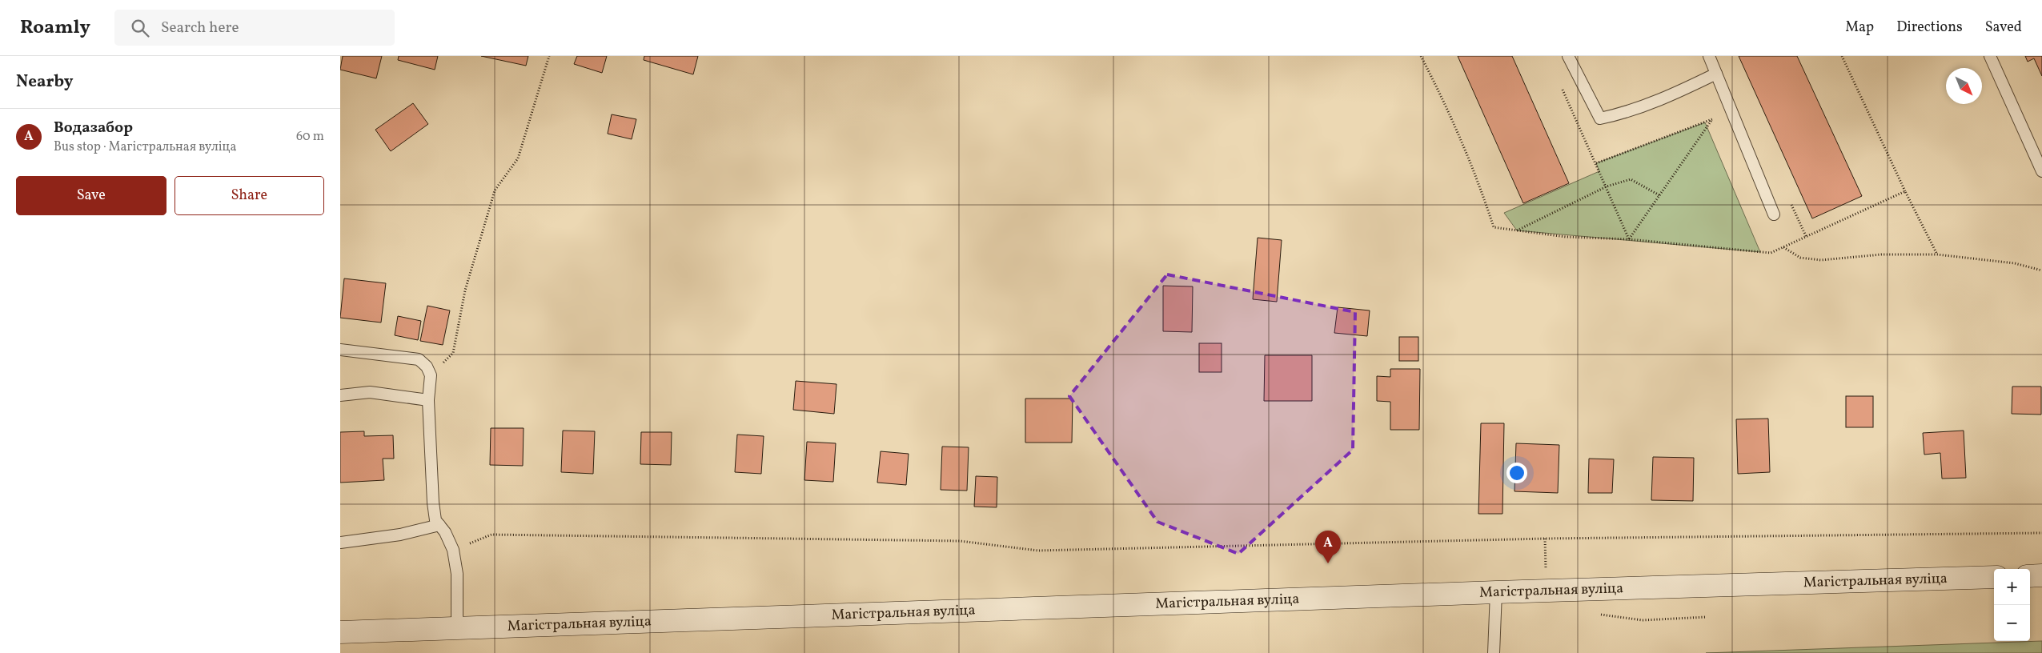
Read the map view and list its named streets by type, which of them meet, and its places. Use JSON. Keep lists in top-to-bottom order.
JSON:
{
  "streets": {
    "main road": ["Магістральная вуліца"]
  },
  "north": "bottom right",
  "page": {
    "header": "Roamly",
    "search": "Search here",
    "nav": ["Map", "Directions", "Saved"],
    "heading": "Nearby",
    "list": [
      {
        "mark": "A",
        "name": "Водазабор",
        "note": "Bus stop · Магістральная вуліца",
        "value": "60 m"
      }
    ],
    "buttons": ["Save", "Share"],
    "pins": "A",
    "map_buttons": ["+", "−"]
  }
}
